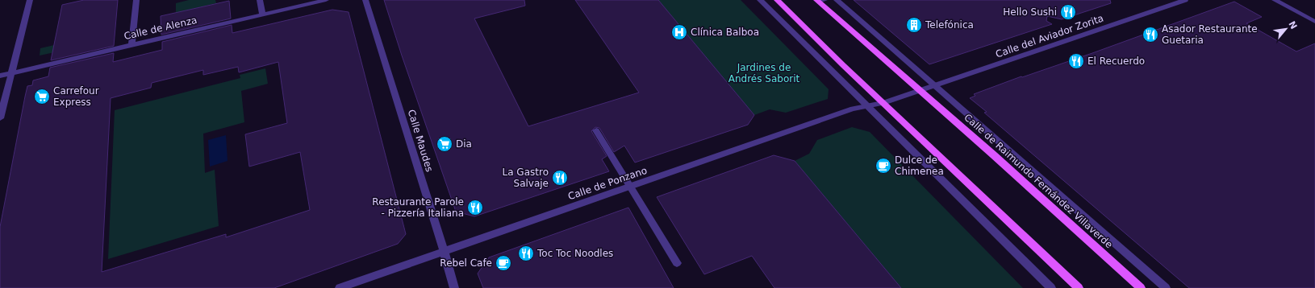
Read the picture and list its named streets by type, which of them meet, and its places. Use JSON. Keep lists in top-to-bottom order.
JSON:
{
  "streets": {
    "main road": ["Calle de Raimundo Fernández Villaverde"],
    "street": [
      "Calle de Alenza",
      "Calle del Aviador Zorita",
      "Calle Maudes",
      "Calle de Ponzano"
    ]
  },
  "crossings": [
    ["Calle del Aviador Zorita", "Calle de Raimundo Fernández Villaverde"],
    ["Calle Maudes", "Calle de Ponzano"]
  ],
  "parks": ["Jardines de Andrés Saborit"],
  "places": {
    "restaurant": [
      "Hello Sushi",
      "Asador Restaurante Guetaria",
      "El Recuerdo",
      "La Gastro Salvaje",
      "Restaurante Parole - Pizzería Italiana",
      "Toc Toc Noodles"
    ],
    "building": ["Telefónica"],
    "hospital": ["Clínica Balboa"],
    "supermarket": ["Carrefour Express", "Dia"],
    "cafe": ["Dulce de Chimenea", "Rebel Cafe"]
  },
  "north": "top right"
}
